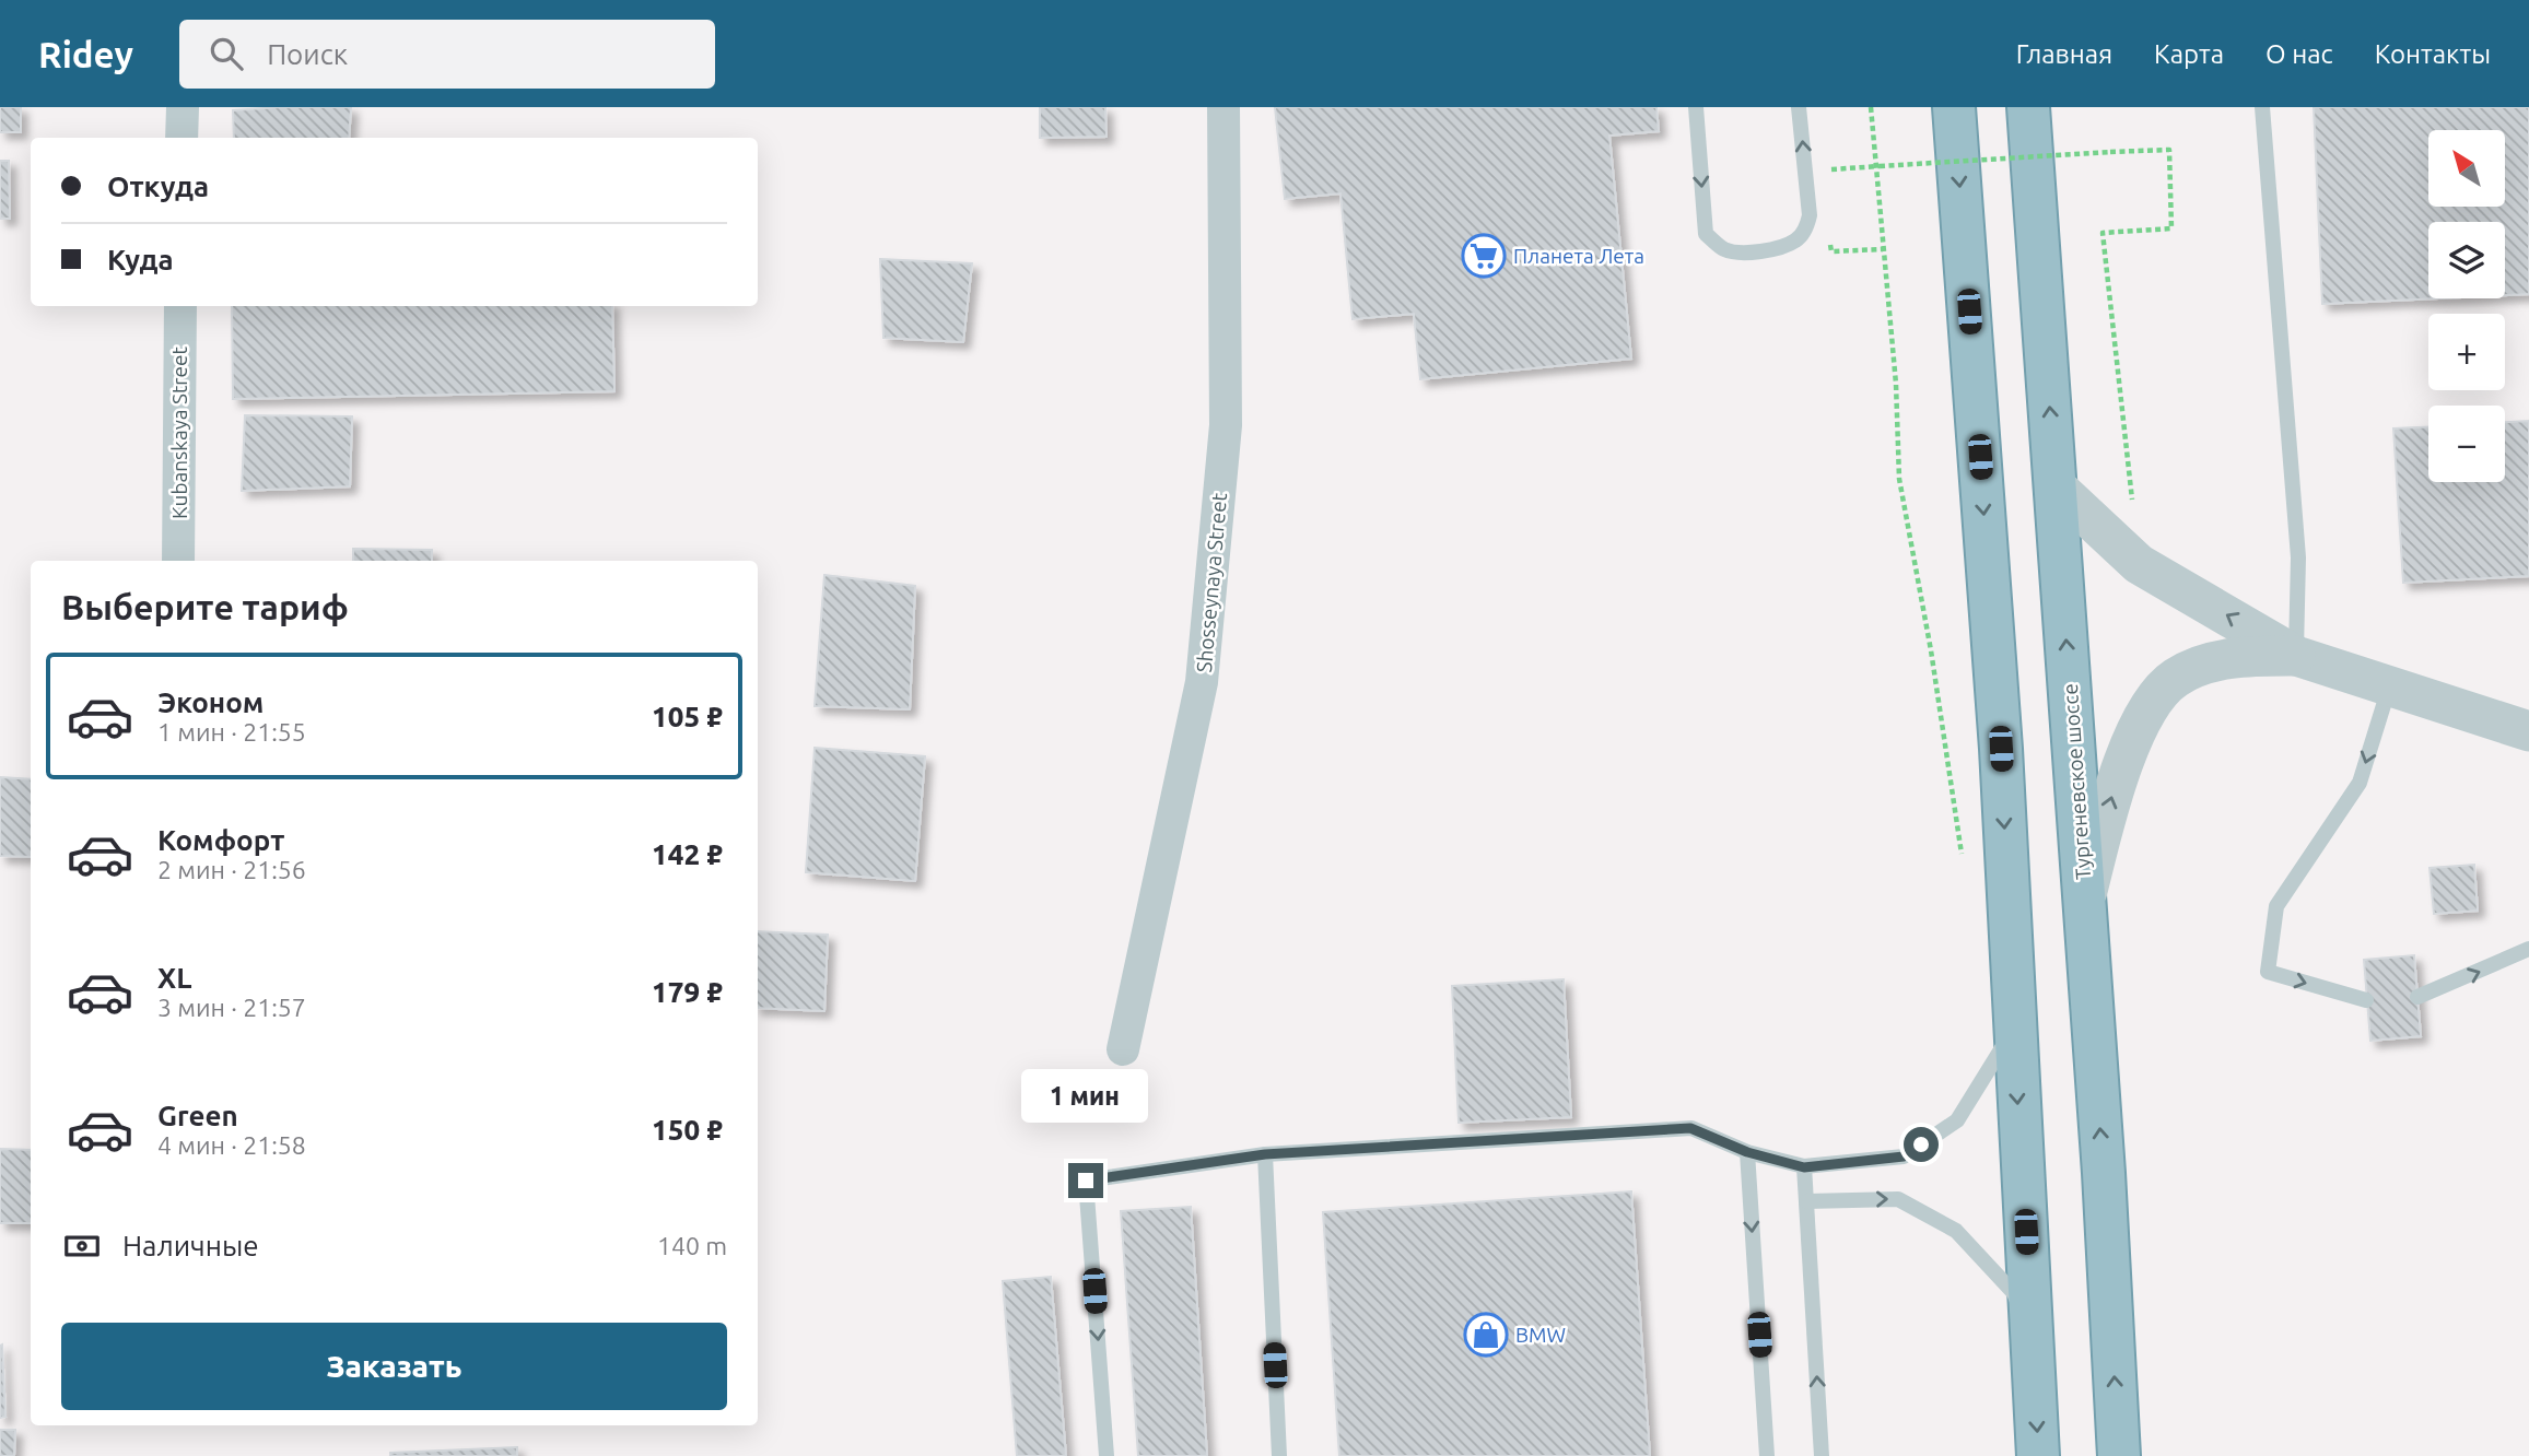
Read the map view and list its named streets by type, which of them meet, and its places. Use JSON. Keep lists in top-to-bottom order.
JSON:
{
  "streets": {
    "highway": ["Тургеневское шоссе"],
    "street": ["Kubanskaya Street", "Shosseynaya Street"]
  },
  "places": {
    "supermarket": ["Планета Лета"],
    "shop": ["BMW"]
  },
  "north": "top left",
  "page": {
    "header": "Ridey",
    "search": "Поиск",
    "nav": [
      "Главная",
      "Карта",
      "О нас",
      "Контакты"
    ],
    "map_buttons": ["+", "−"],
    "banner": ["Откуда", "Куда"],
    "heading": "Выберите тариф",
    "list": [
      {
        "name": "Эконом",
        "note": "1 мин · 21:55",
        "value": "105 ₽"
      },
      {
        "name": "Комфорт",
        "note": "2 мин · 21:56",
        "value": "142 ₽"
      },
      {
        "name": "XL",
        "note": "3 мин · 21:57",
        "value": "179 ₽"
      },
      {
        "name": "Green",
        "note": "4 мин · 21:58",
        "value": "150 ₽"
      }
    ],
    "bubble": "1 мин",
    "pay": ["Наличные", "140 m"],
    "buttons": "Заказать"
  }
}
